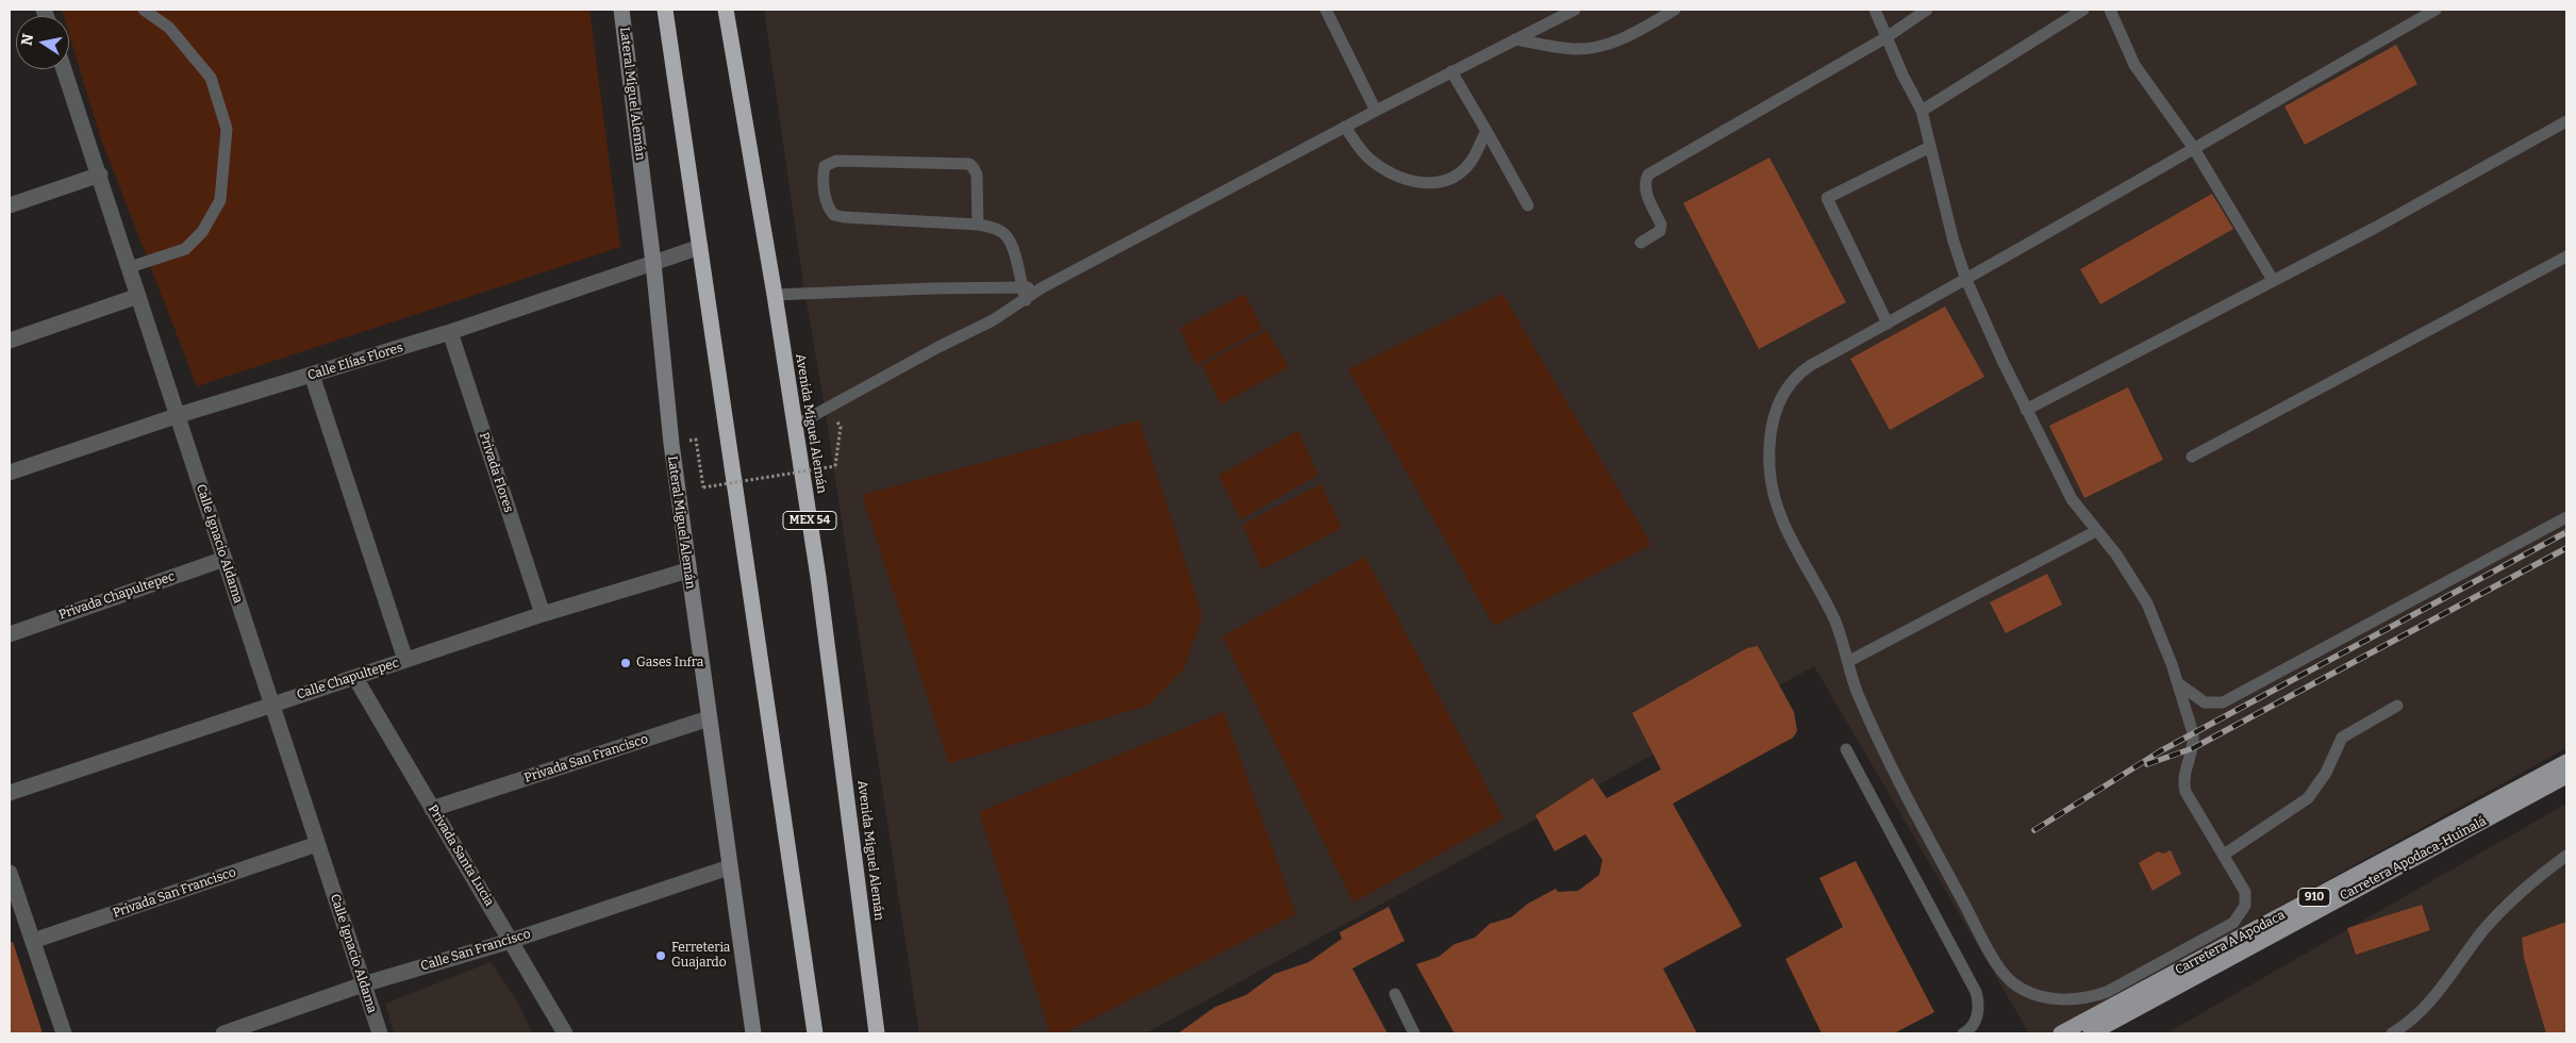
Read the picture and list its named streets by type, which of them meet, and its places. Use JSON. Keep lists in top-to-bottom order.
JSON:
{
  "streets": {
    "highway": ["Avenida Miguel Alemán", "MEX 54"],
    "main road": ["Carretera Apodaca-Huinalá", "910", "Carretera A Apodaca"],
    "street": [
      "Lateral Miguel Alemán",
      "Calle Elías Flores",
      "Privada Flores",
      "Calle Ignacio Aldama",
      "Privada Chapultepec",
      "Calle Chapultepec",
      "Privada San Francisco",
      "Privada Santa Lucia",
      "Calle San Francisco"
    ]
  },
  "crossings": [
    ["Lateral Miguel Alemán", "Calle Elías Flores"],
    ["Lateral Miguel Alemán", "Calle Chapultepec"],
    ["Lateral Miguel Alemán", "Privada San Francisco"],
    ["Lateral Miguel Alemán", "Calle San Francisco"],
    ["Calle Elías Flores", "Privada Flores"],
    ["Calle Elías Flores", "Calle Ignacio Aldama"],
    ["Privada Flores", "Calle Chapultepec"],
    ["Calle Ignacio Aldama", "Privada Chapultepec"],
    ["Calle Ignacio Aldama", "Calle Chapultepec"],
    ["Calle Ignacio Aldama", "Privada San Francisco"],
    ["Calle Ignacio Aldama", "Calle San Francisco"],
    ["Calle Chapultepec", "Privada Santa Lucia"],
    ["Privada San Francisco", "Privada Santa Lucia"],
    ["Privada Santa Lucia", "Calle San Francisco"]
  ],
  "places": ["Gases Infra", "Ferreteria Guajardo"],
  "north": "left"
}
